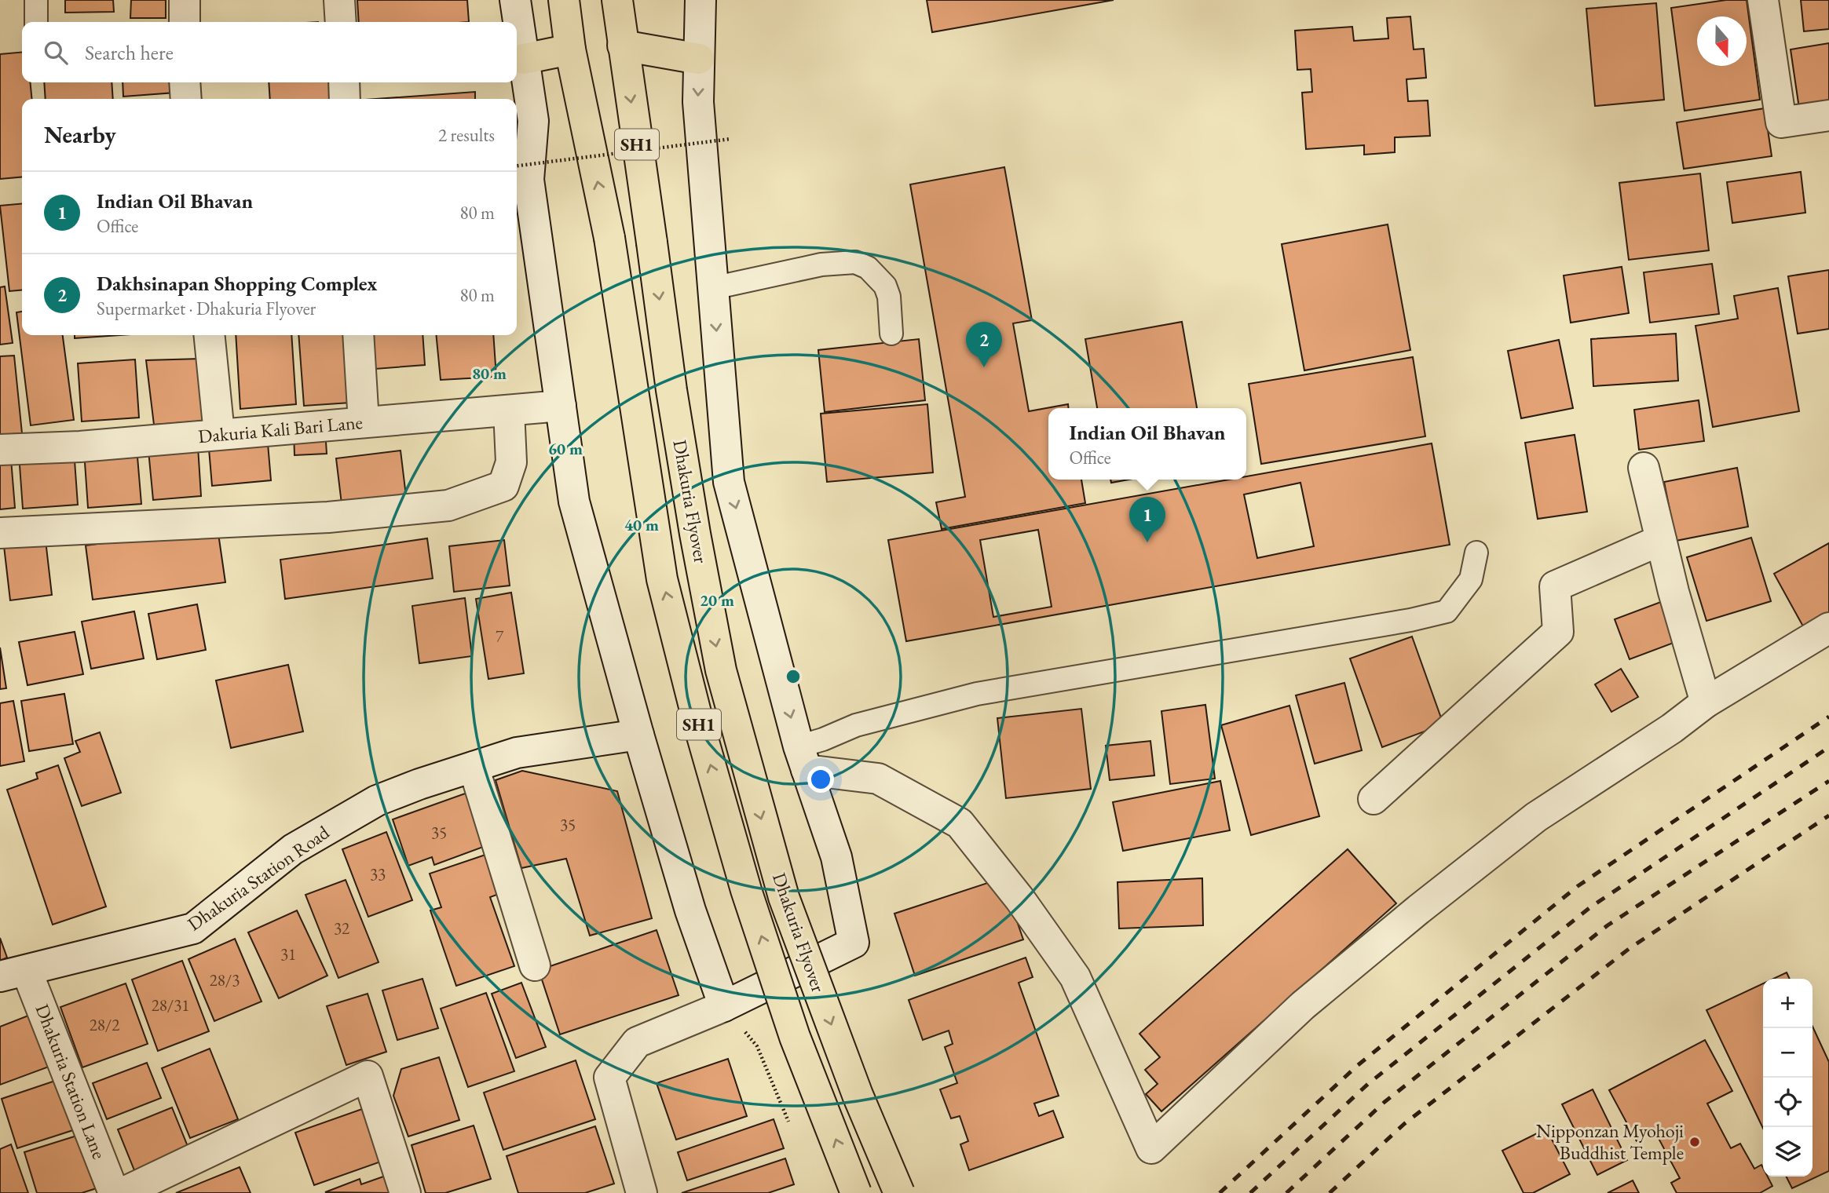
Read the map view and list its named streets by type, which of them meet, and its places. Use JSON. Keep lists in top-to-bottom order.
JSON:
{
  "streets": {
    "main road": ["SH1", "Dhakuria Flyover"],
    "street": ["Dakuria Kali Bari Lane", "Dhakuria Station Road", "Dhakuria Station Lane"]
  },
  "crossings": [
    ["SH1", "Dhakuria Flyover"],
    ["Dhakuria Station Road", "Dhakuria Station Lane"]
  ],
  "places": ["Nipponzan Myohoji Buddhist Temple"],
  "house_numbers": [
    "7",
    "35",
    "35",
    "33",
    "32",
    "31",
    "28/3",
    "28/31",
    "28/2"
  ],
  "north": "bottom",
  "page": {
    "search": "Search here",
    "heading": ["Nearby", "2 results"],
    "list": [
      {
        "mark": "1",
        "name": "Indian Oil Bhavan",
        "note": "Office",
        "value": "80 m"
      },
      {
        "mark": "2",
        "name": "Dakhsinapan Shopping Complex",
        "note": "Supermarket · Dhakuria Flyover",
        "value": "80 m"
      }
    ],
    "pins": ["2", "1"],
    "popup": ["Indian Oil Bhavan", "Office"],
    "map_buttons": ["+", "−"]
  },
  "rings": [
    "80 m",
    "60 m",
    "40 m",
    "20 m"
  ]
}
